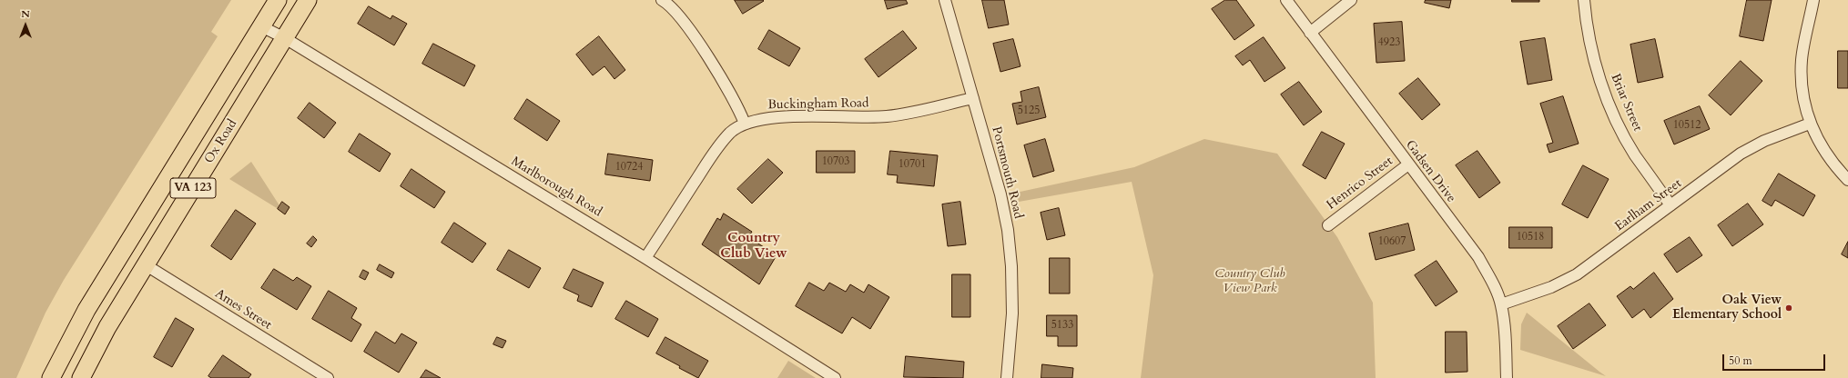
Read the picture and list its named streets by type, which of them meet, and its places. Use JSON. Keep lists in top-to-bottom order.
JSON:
{
  "streets": {
    "main road": ["Ox Road", "VA 123"],
    "street": [
      "Briar Street",
      "Buckingham Road",
      "Gadsen Drive",
      "Portsmouth Road",
      "Henrico Street",
      "Marlborough Road",
      "Earlham Street",
      "Ames Street"
    ]
  },
  "crossings": [
    ["Briar Street", "Earlham Street"],
    ["Buckingham Road", "Portsmouth Road"],
    ["Buckingham Road", "Marlborough Road"],
    ["Ox Road", "Marlborough Road"],
    ["Ox Road", "Ames Street"],
    ["Gadsen Drive", "Henrico Street"],
    ["Gadsen Drive", "Earlham Street"],
    ["Marlborough Road", "VA 123"]
  ],
  "districts": ["Country Club View"],
  "parks": ["Country Club View Park"],
  "places": ["Oak View Elementary School"],
  "house_numbers": [
    "4923",
    "5125",
    "10512",
    "10703",
    "10701",
    "10724",
    "10518",
    "10607",
    "5133"
  ],
  "scale_bar": "50 m",
  "north": "top"
}
